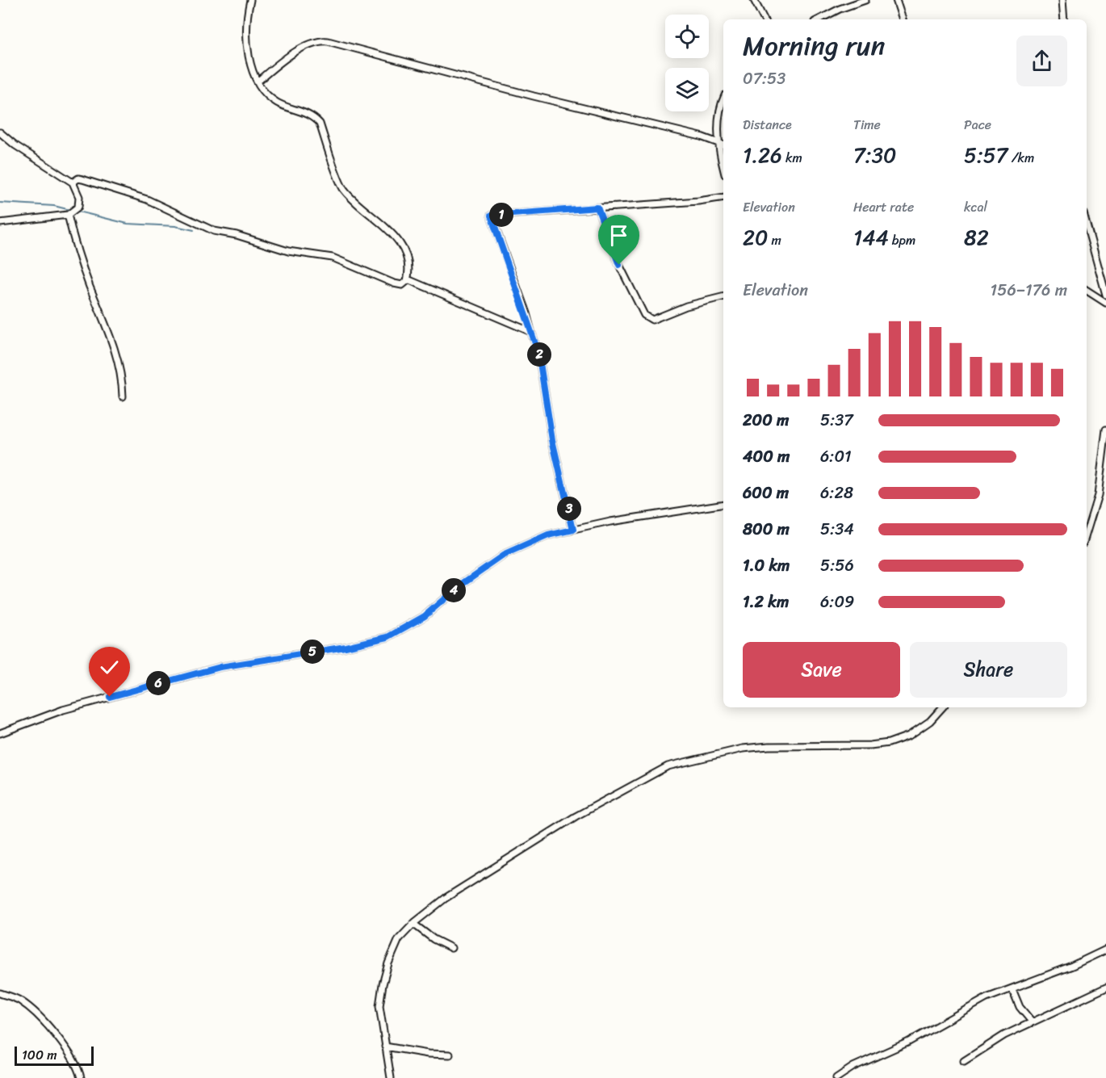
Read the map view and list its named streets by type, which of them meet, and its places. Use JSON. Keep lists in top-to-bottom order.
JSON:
{
  "scale_bar": "100 m",
  "page": {
    "heading": ["Morning run", "07:53"],
    "stats": [
      ["Distance", "1.26 km"],
      ["Time", "7:30"],
      ["Pace", "5:57 /km"],
      ["Elevation", "20 m"],
      ["Heart rate", "144 bpm"],
      ["kcal", "82"]
    ],
    "pins": [
      "1",
      "2",
      "3",
      "4",
      "5",
      "6"
    ],
    "chart": ["Elevation", "156–176 m"],
    "list": [
      {
        "name": "200 m",
        "note": "5:37"
      },
      {
        "name": "400 m",
        "note": "6:01"
      },
      {
        "name": "600 m",
        "note": "6:28"
      },
      {
        "name": "800 m",
        "note": "5:34"
      },
      {
        "name": "1.0 km",
        "note": "5:56"
      },
      {
        "name": "1.2 km",
        "note": "6:09"
      }
    ],
    "buttons": ["Save", "Share"],
    "scale": "100 m"
  }
}
